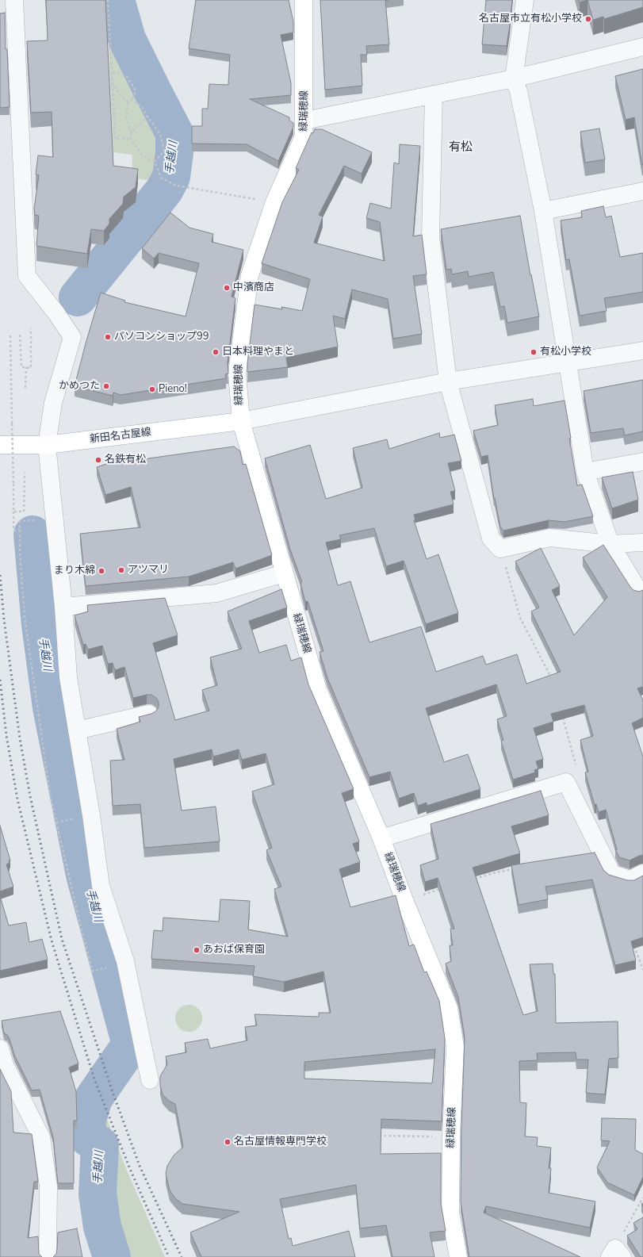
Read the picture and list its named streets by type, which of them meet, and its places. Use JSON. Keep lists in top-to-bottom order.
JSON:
{
  "streets": {
    "main road": ["緑瑞穂線", "新田名古屋線"]
  },
  "crossings": [
    ["緑瑞穂線", "新田名古屋線"]
  ],
  "districts": ["有松"],
  "water": ["手越川"],
  "places": [
    "名古屋市立有松小学校",
    "中濱商店",
    "パソコンショップ99",
    "日本料理やまと",
    "有松小学校",
    "かめつた",
    "Pieno!",
    "名鉄有松",
    "アツマリ",
    "まり木綿",
    "あおば保育園",
    "名古屋情報専門学校"
  ]
}
